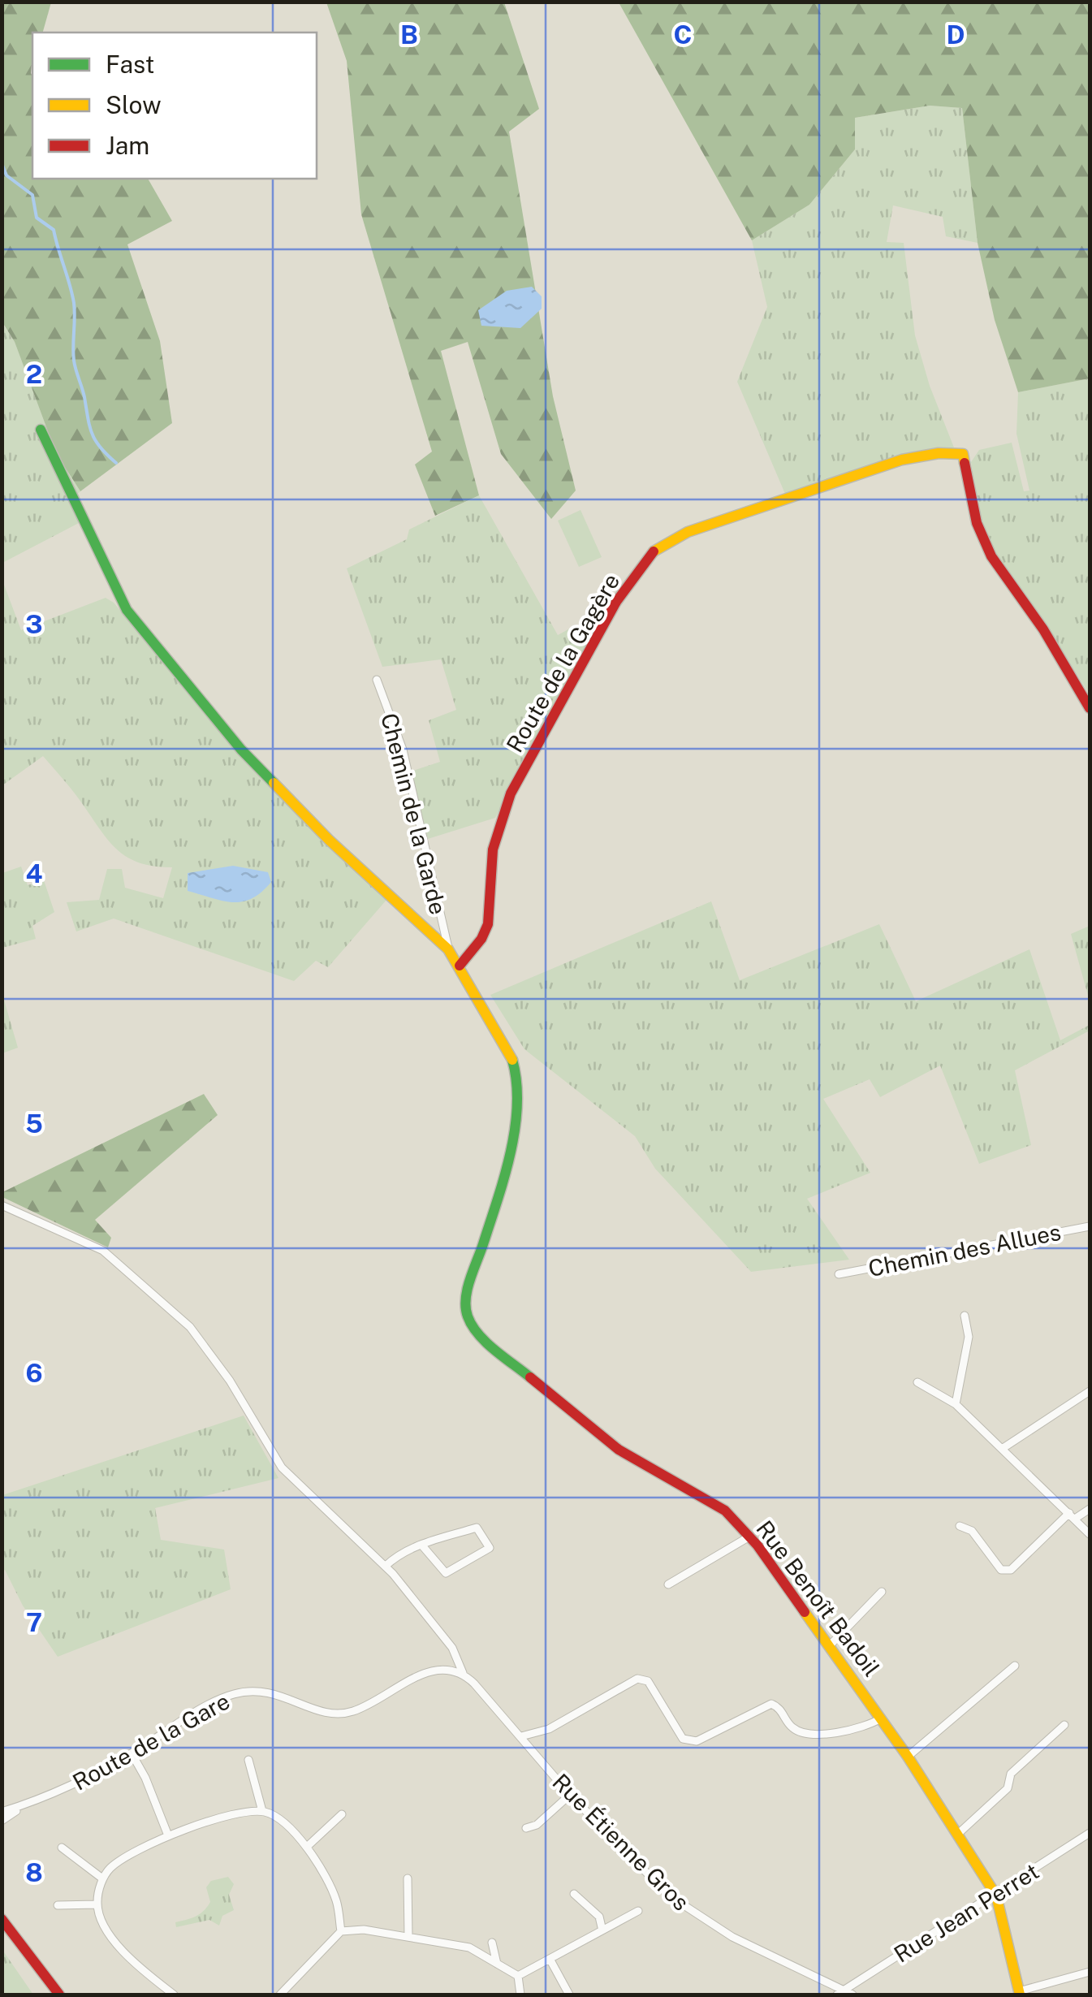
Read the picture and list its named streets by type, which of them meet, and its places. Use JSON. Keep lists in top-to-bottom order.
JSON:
{
  "streets": {
    "street": [
      "Route de la Gagère",
      "Chemin de la Garde",
      "Chemin des Allues",
      "Rue Benoît Badoil",
      "Route de la Gare",
      "Rue Étienne Gros",
      "Rue Jean Perret"
    ]
  },
  "crossings": [
    ["Route de la Gagère", "Rue Benoît Badoil"],
    ["Rue Benoît Badoil", "Rue Jean Perret"],
    ["Route de la Gare", "Rue Étienne Gros"],
    ["Rue Étienne Gros", "Rue Jean Perret"]
  ],
  "legend": ["Fast", "Slow", "Jam"],
  "grid": {
    "columns": ["B", "C", "D"],
    "rows": [
      "2",
      "3",
      "4",
      "5",
      "6",
      "7",
      "8"
    ]
  }
}
